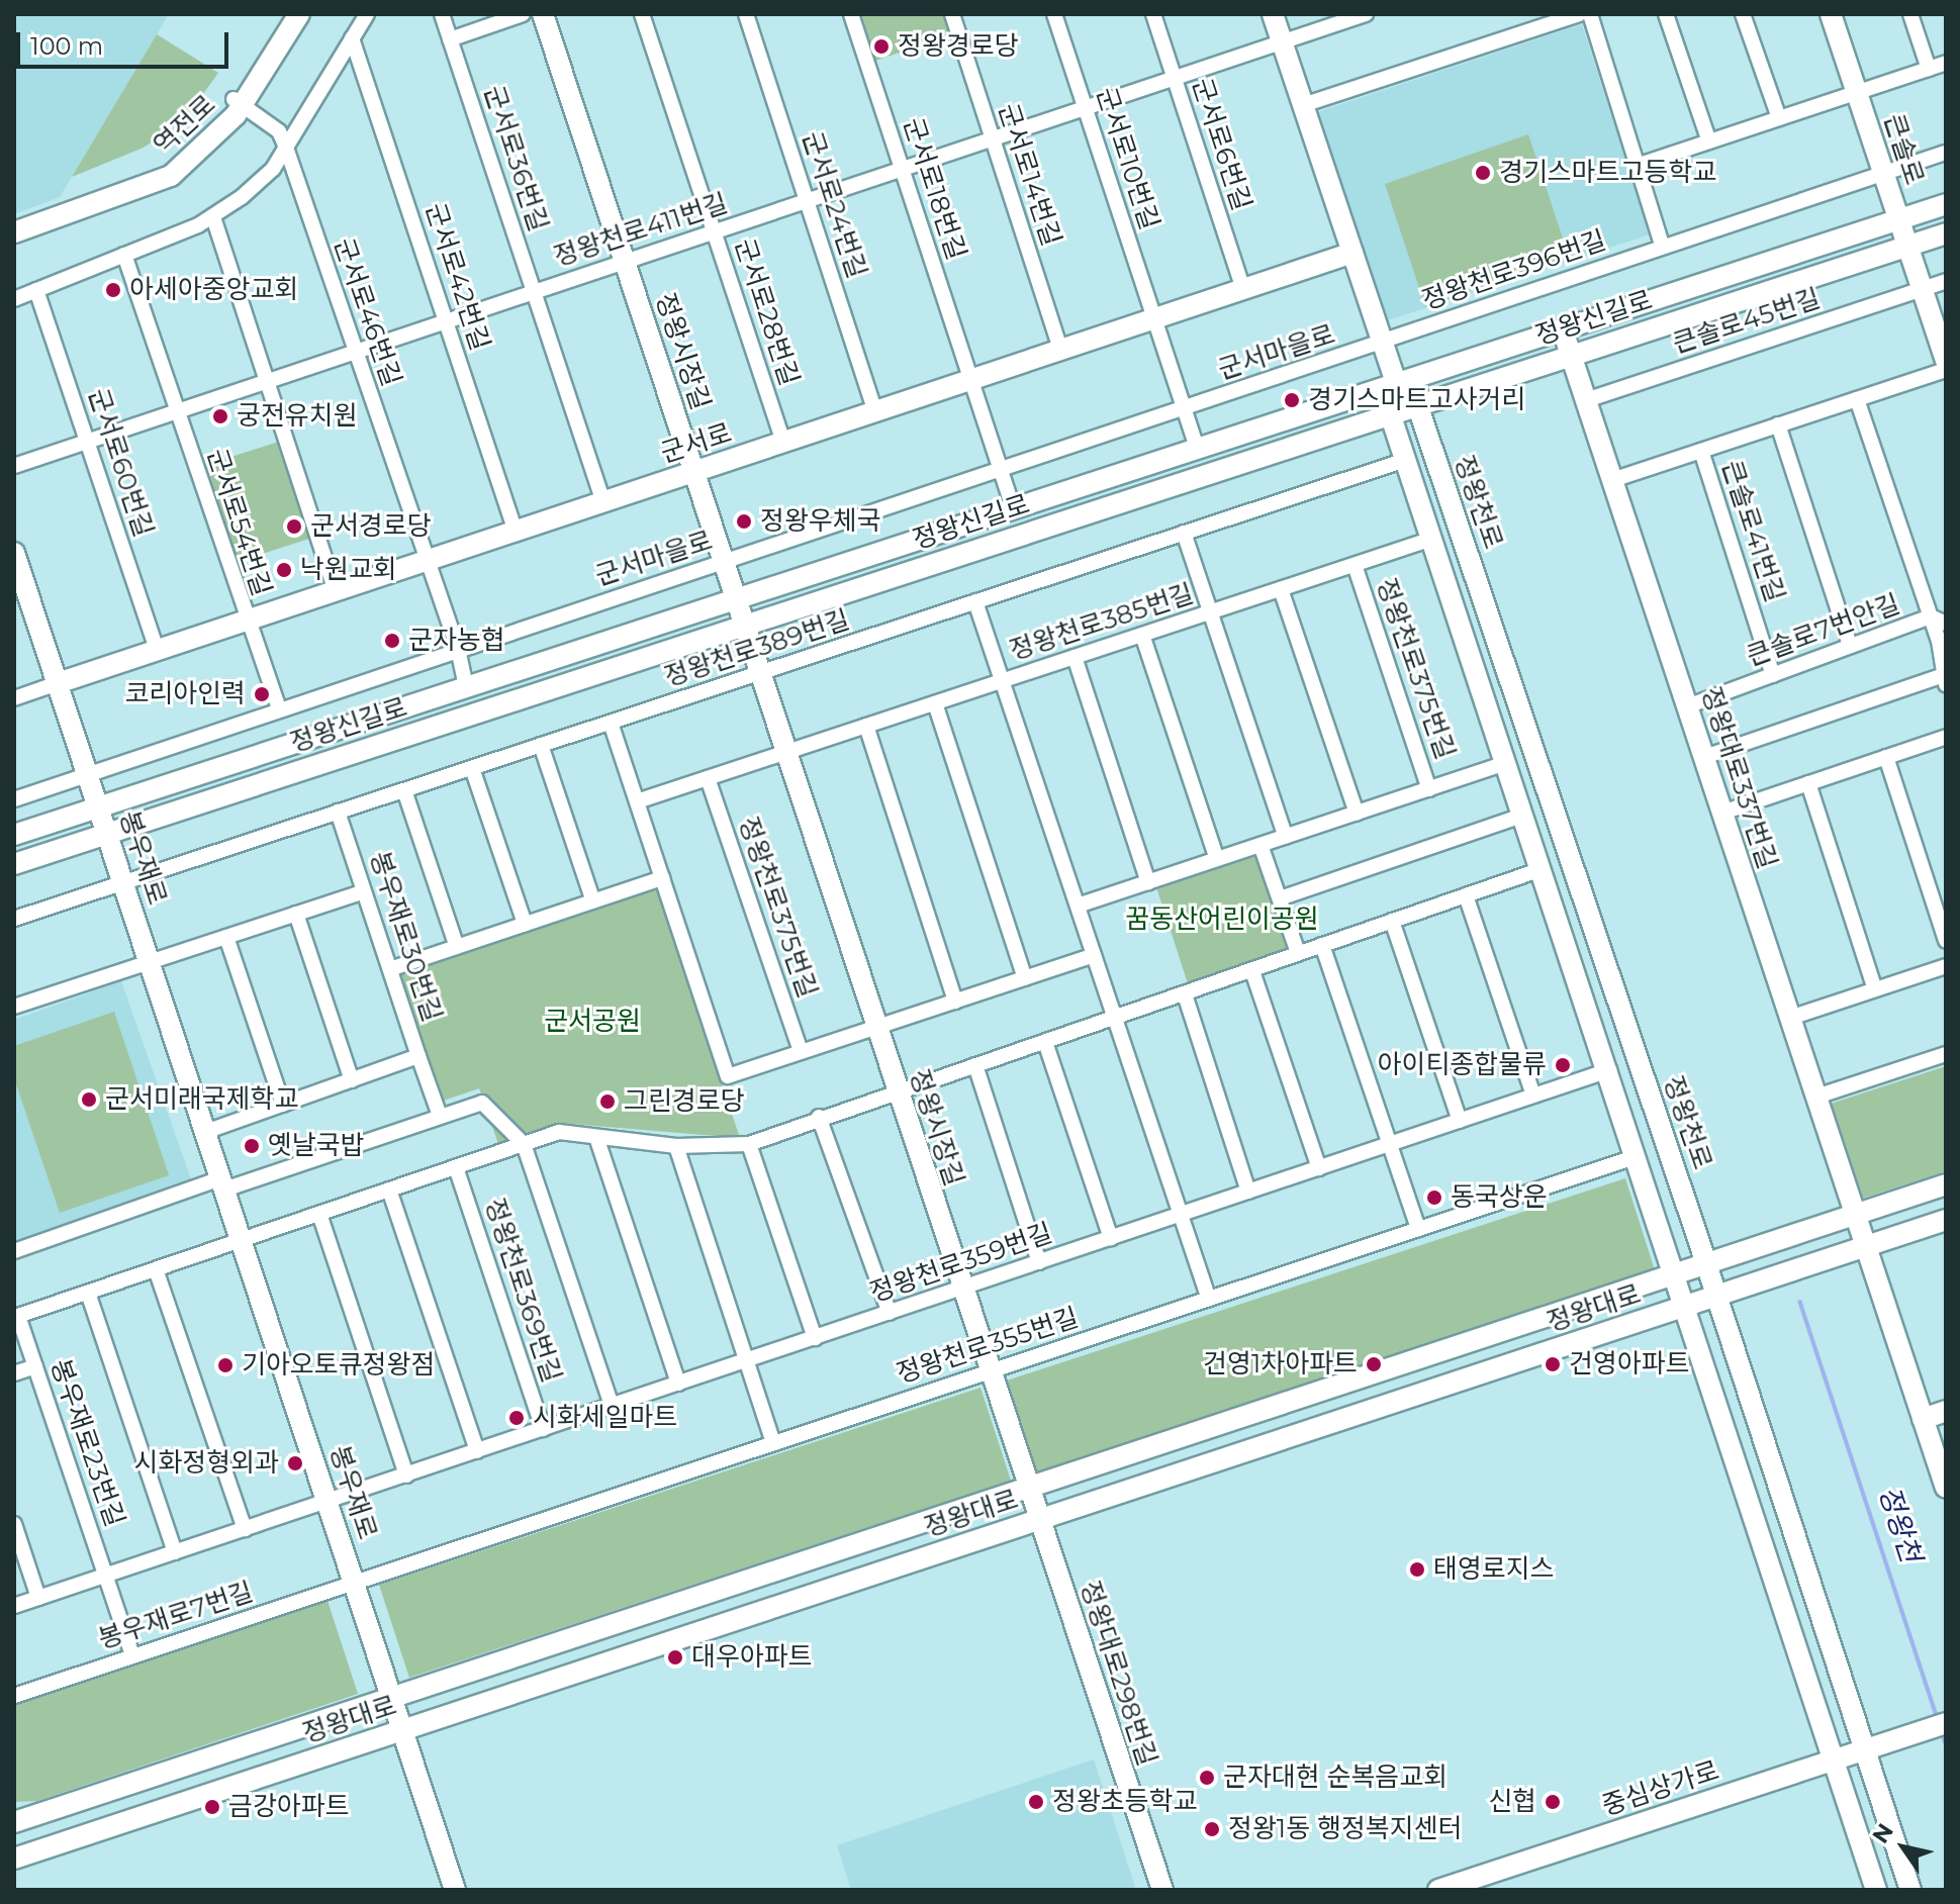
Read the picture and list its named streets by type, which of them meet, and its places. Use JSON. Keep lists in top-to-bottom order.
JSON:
{
  "streets": {
    "street": [
      "역전로",
      "군서로6번길",
      "큰솔로",
      "군서로36번길",
      "군서로10번길",
      "군서로14번길",
      "군서로18번길",
      "군서로24번길",
      "정왕천로411번길",
      "정왕천로396번길",
      "군서로42번길",
      "군서로46번길",
      "군서로28번길",
      "정왕신길로",
      "큰솔로45번길",
      "정왕시장길",
      "군서마을로",
      "군서로",
      "군서로60번길",
      "정왕천로",
      "군서로54번길",
      "큰솔로41번길",
      "정왕천로385번길",
      "큰솔로7번안길",
      "정왕천로389번길",
      "정왕천로375번길",
      "정왕대로337번길",
      "봉우재로",
      "봉우재로30번길",
      "정왕천로359번길",
      "정왕천로369번길",
      "정왕대로",
      "정왕천로355번길",
      "봉우재로23번길",
      "봉우재로7번길",
      "정왕대로298번길",
      "중심상가로"
    ]
  },
  "crossings": [
    ["역전로", "군서로46번길"],
    ["군서로6번길", "정왕천로411번길"],
    ["군서로6번길", "군서로"],
    ["큰솔로", "정왕천로396번길"],
    ["큰솔로", "정왕신길로"],
    ["큰솔로", "큰솔로45번길"],
    ["군서로36번길", "정왕천로411번길"],
    ["군서로36번길", "군서로"],
    ["군서로10번길", "정왕천로411번길"],
    ["군서로10번길", "군서로"],
    ["군서로14번길", "정왕천로411번길"],
    ["군서로14번길", "군서로"],
    ["군서로18번길", "정왕천로411번길"],
    ["군서로18번길", "군서로"],
    ["군서로24번길", "정왕천로411번길"],
    ["군서로24번길", "군서로"],
    ["정왕천로411번길", "군서로42번길"],
    ["정왕천로411번길", "군서로46번길"],
    ["정왕천로411번길", "군서로28번길"],
    ["정왕천로411번길", "정왕시장길"],
    ["정왕천로411번길", "군서로60번길"],
    ["정왕천로411번길", "정왕천로"],
    ["정왕천로411번길", "군서로54번길"],
    ["정왕천로396번길", "군서마을로"],
    ["정왕천로396번길", "정왕천로"],
    ["군서로42번길", "군서로"],
    ["군서로46번길", "군서로"],
    ["군서로28번길", "군서로"],
    ["정왕신길로", "정왕시장길"],
    ["정왕신길로", "정왕천로"],
    ["정왕신길로", "정왕대로337번길"],
    ["정왕신길로", "봉우재로"],
    ["큰솔로45번길", "정왕대로337번길"],
    ["정왕시장길", "군서마을로"],
    ["정왕시장길", "군서로"],
    ["정왕시장길", "정왕천로385번길"],
    ["정왕시장길", "정왕천로389번길"],
    ["정왕시장길", "정왕천로359번길"],
    ["정왕시장길", "정왕대로"],
    ["정왕시장길", "정왕천로355번길"],
    ["정왕시장길", "정왕대로298번길"],
    ["군서마을로", "정왕천로"],
    ["군서마을로", "봉우재로"],
    ["군서로", "군서로60번길"],
    ["군서로", "정왕천로"],
    ["군서로", "군서로54번길"],
    ["군서로", "봉우재로"],
    ["정왕천로", "정왕천로385번길"],
    ["정왕천로", "정왕천로389번길"],
    ["정왕천로", "정왕천로375번길"],
    ["정왕천로", "정왕천로359번길"],
    ["정왕천로", "정왕대로"],
    ["정왕천로", "정왕천로355번길"],
    ["정왕천로", "중심상가로"],
    ["큰솔로41번길", "큰솔로7번안길"],
    ["큰솔로41번길", "정왕대로337번길"],
    ["정왕천로385번길", "정왕천로375번길"],
    ["큰솔로7번안길", "정왕대로337번길"],
    ["정왕천로389번길", "봉우재로"],
    ["정왕천로389번길", "봉우재로30번길"],
    ["정왕대로337번길", "정왕대로"],
    ["봉우재로", "봉우재로30번길"],
    ["봉우재로", "정왕천로359번길"],
    ["봉우재로", "정왕대로"],
    ["봉우재로", "정왕천로355번길"],
    ["봉우재로", "봉우재로23번길"],
    ["봉우재로", "봉우재로7번길"],
    ["정왕천로359번길", "정왕천로369번길"],
    ["정왕천로359번길", "봉우재로23번길"],
    ["정왕대로", "정왕대로298번길"],
    ["정왕천로355번길", "봉우재로7번길"],
    ["봉우재로23번길", "봉우재로7번길"]
  ],
  "water": ["정왕천"],
  "parks": ["꿈동산어린이공원", "군서공원"],
  "places": [
    "정왕경로당",
    "경기스마트고등학교",
    "아세아중앙교회",
    "경기스마트고사거리",
    "궁전유치원",
    "정왕우체국",
    "군서경로당",
    "낙원교회",
    "군자농협",
    "코리아인력",
    "아이티종합물류",
    "군서미래국제학교",
    "그린경로당",
    "옛날국밥",
    "동국상운",
    "건영1차아파트",
    "건영아파트",
    "기아오토큐정왕점",
    "시화세일마트",
    "시화정형외과",
    "태영로지스",
    "대우아파트",
    "군자대현 순복음교회",
    "정왕초등학교",
    "신협",
    "금강아파트",
    "정왕1동 행정복지센터"
  ],
  "scale_bar": "100 m",
  "north": "top left"
}
